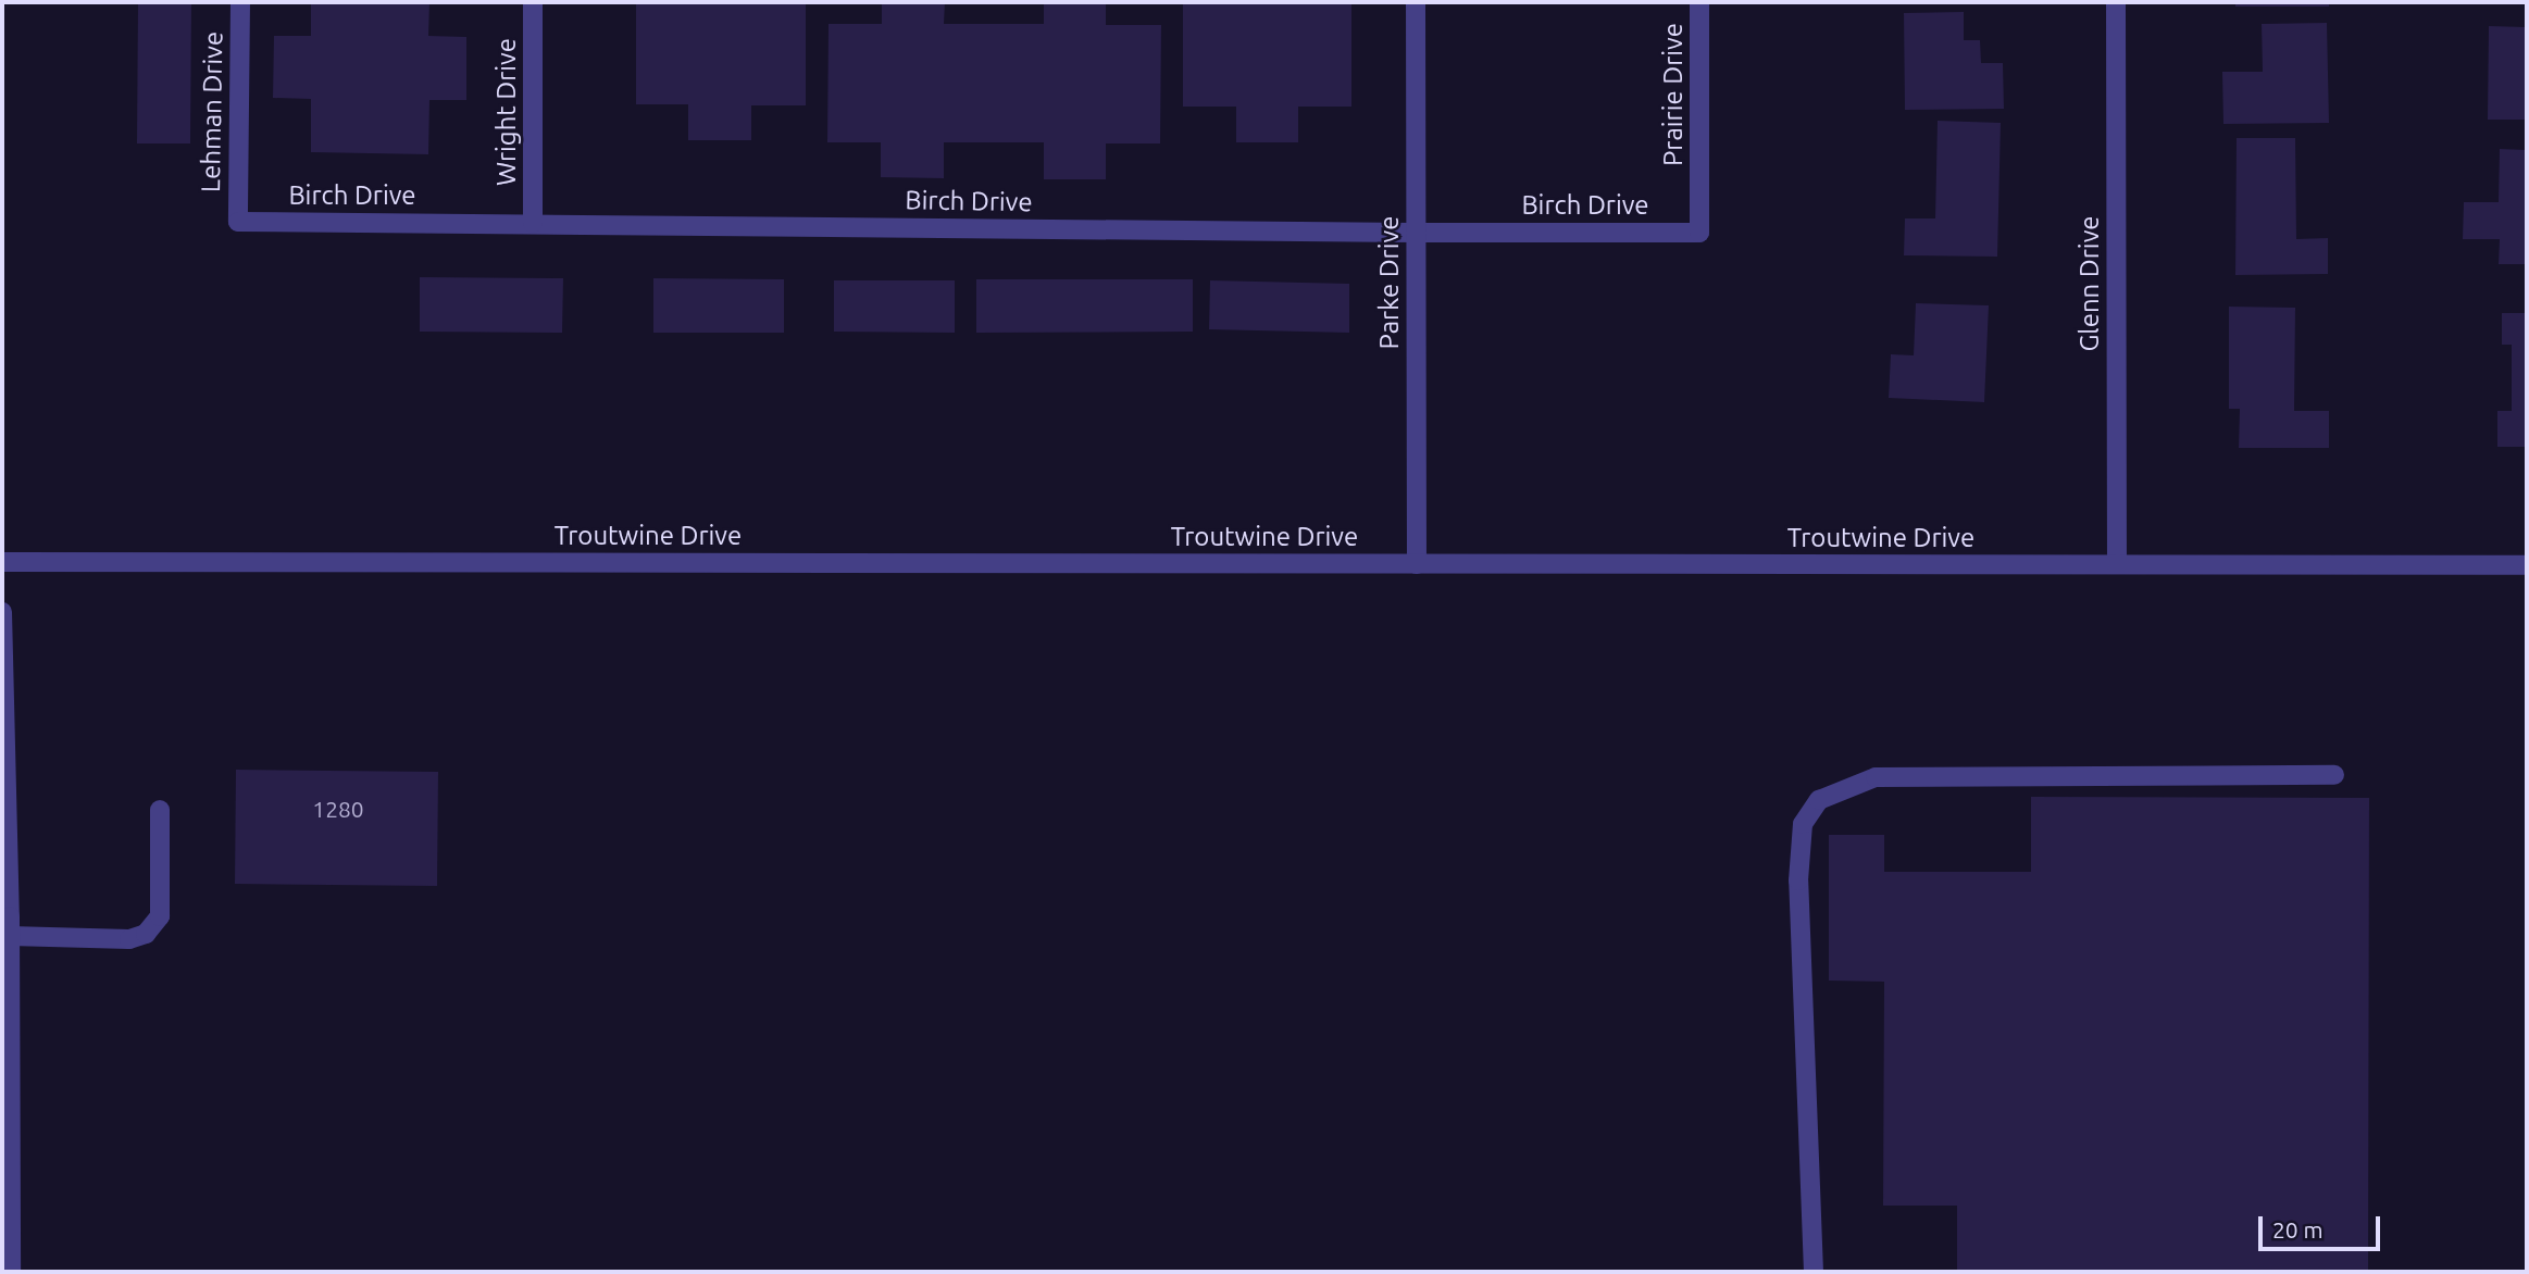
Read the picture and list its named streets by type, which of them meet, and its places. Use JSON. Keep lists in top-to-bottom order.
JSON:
{
  "streets": {
    "street": [
      "Prairie Drive",
      "Lehman Drive",
      "Wright Drive",
      "Birch Drive",
      "Parke Drive",
      "Glenn Drive",
      "Troutwine Drive"
    ]
  },
  "crossings": [
    ["Prairie Drive", "Birch Drive"],
    ["Lehman Drive", "Birch Drive"],
    ["Wright Drive", "Birch Drive"],
    ["Birch Drive", "Parke Drive"],
    ["Parke Drive", "Troutwine Drive"],
    ["Glenn Drive", "Troutwine Drive"]
  ],
  "house_numbers": ["1280"],
  "scale_bar": "20 m"
}
